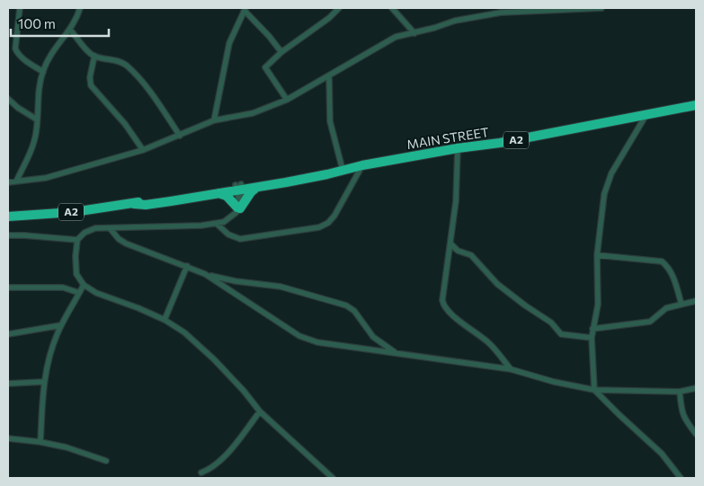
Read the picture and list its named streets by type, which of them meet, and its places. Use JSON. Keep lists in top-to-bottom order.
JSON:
{
  "streets": {
    "highway": ["MAIN STREET", "A2"]
  },
  "crossings": [
    ["MAIN STREET", "A2"]
  ],
  "scale_bar": "100 m"
}
